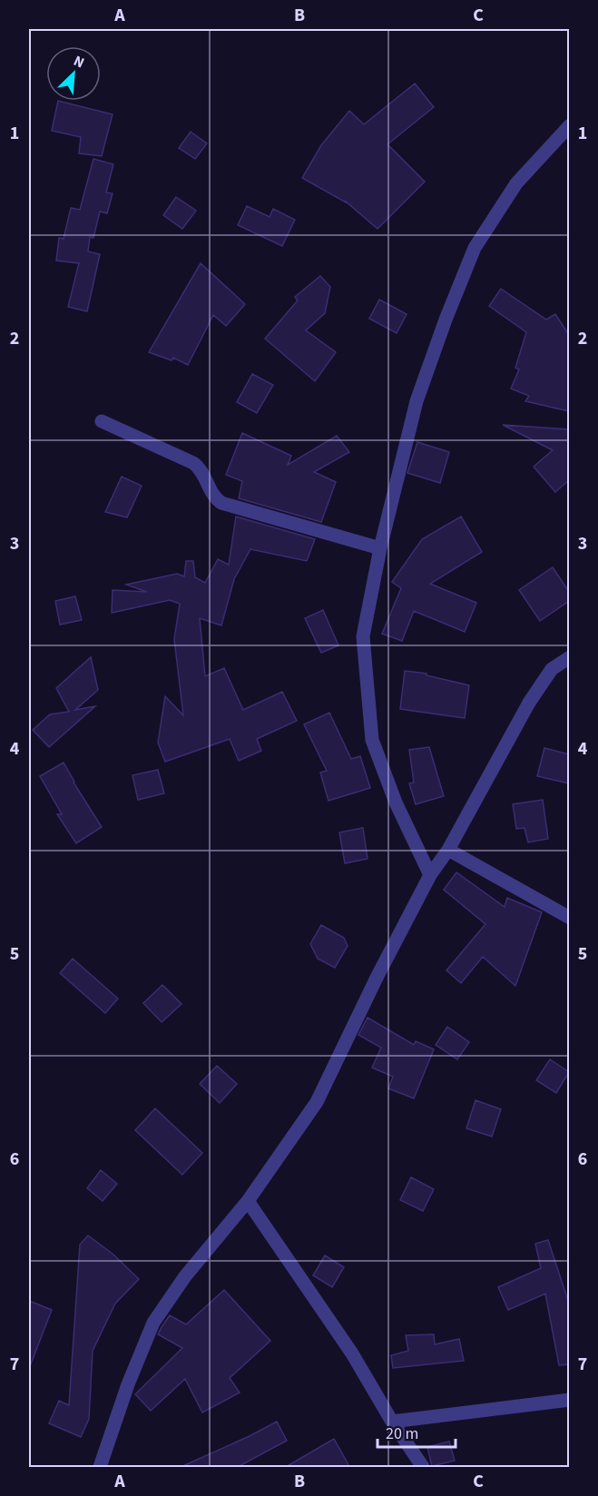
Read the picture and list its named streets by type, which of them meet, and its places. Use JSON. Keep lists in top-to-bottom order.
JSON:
{
  "scale_bar": "20 m",
  "north": "top right",
  "grid": {
    "columns": ["A", "B", "C"],
    "rows": [
      "1",
      "2",
      "3",
      "4",
      "5",
      "6",
      "7"
    ]
  }
}
